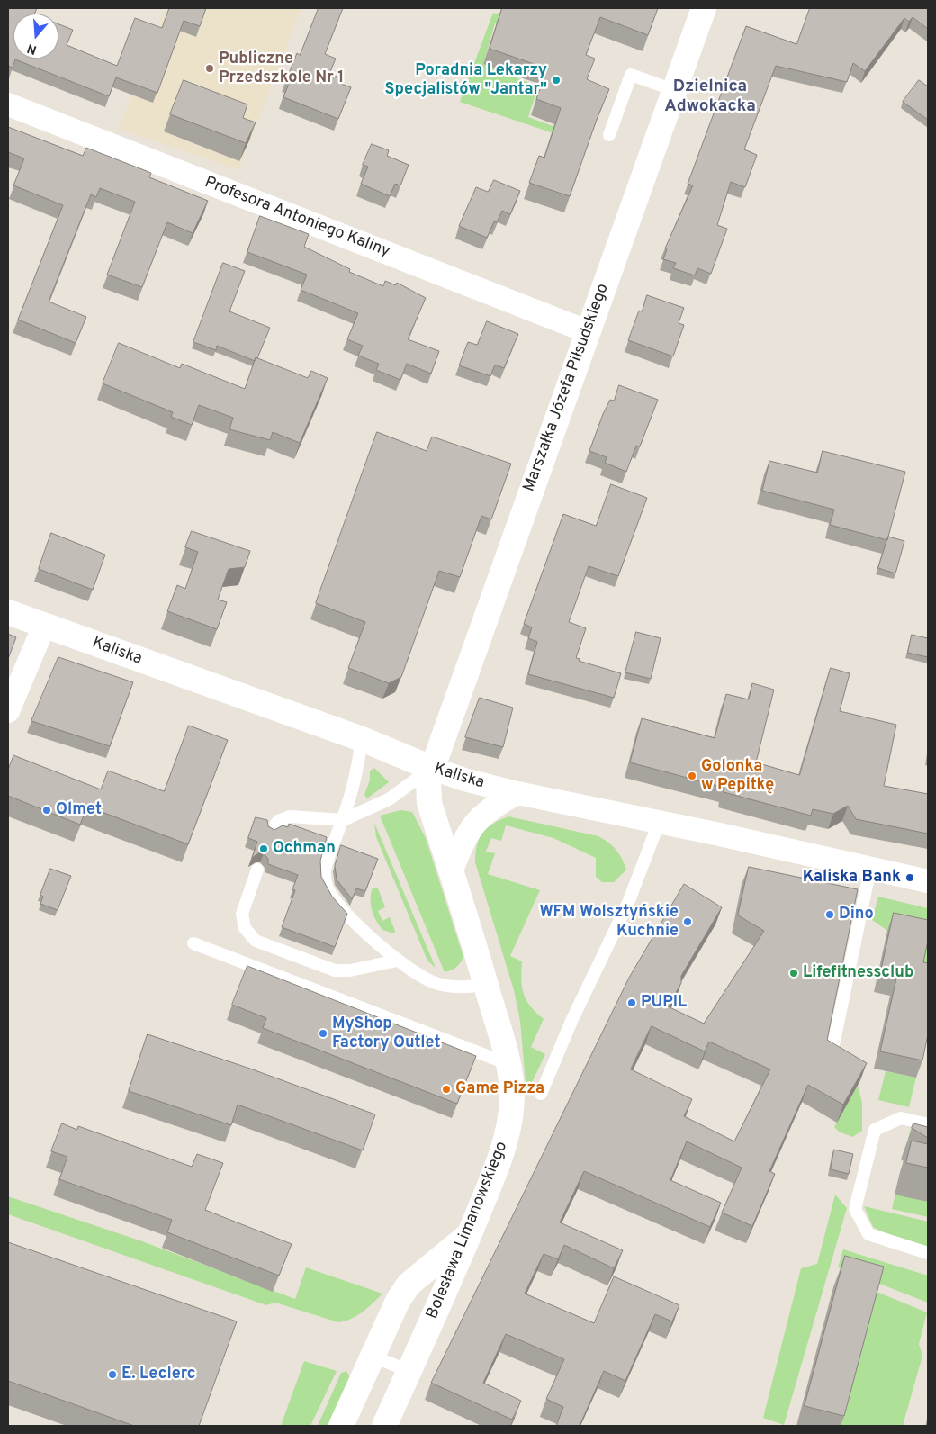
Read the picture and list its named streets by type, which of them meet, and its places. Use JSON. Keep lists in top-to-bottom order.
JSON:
{
  "streets": {
    "street": [
      "Profesora Antoniego Kaliny",
      "Marszałka Józefa Piłsudskiego",
      "Kaliska",
      "Bolesława Limanowskiego"
    ]
  },
  "crossings": [
    ["Profesora Antoniego Kaliny", "Marszałka Józefa Piłsudskiego"],
    ["Marszałka Józefa Piłsudskiego", "Kaliska"],
    ["Marszałka Józefa Piłsudskiego", "Bolesława Limanowskiego"],
    ["Kaliska", "Bolesława Limanowskiego"]
  ],
  "districts": ["Dzielnica Adwokacka"],
  "places": [
    "Publiczne Przedszkole Nr 1",
    "Poradnia Lekarzy Specjalistów \"Jantar\"",
    "Golonka w Pepitkę",
    "Olmet",
    "Ochman",
    "Kaliska Bank",
    "Dino",
    "WFM Wolsztyńskie Kuchnie",
    "Lifefitnessclub",
    "PUPIL",
    "MyShop Factory Outlet",
    "Game Pizza",
    "E. Leclerc"
  ],
  "north": "bottom"
}
